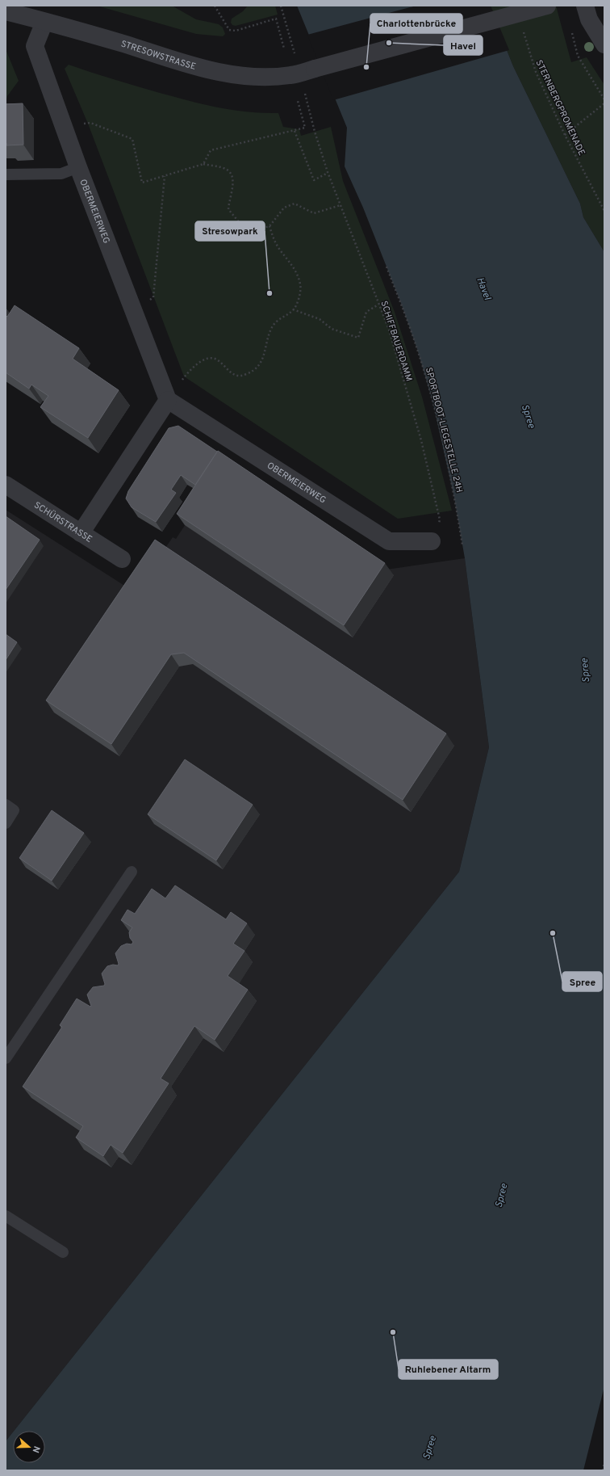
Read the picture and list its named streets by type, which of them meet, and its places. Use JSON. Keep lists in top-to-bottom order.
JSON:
{
  "streets": {
    "street": ["STRESOWSTRASSE", "OBERMEIERWEG", "SCHÜRSTRASSE"],
    "path": ["STERNBERGPROMENADE", "SCHIFFBAUERDAMM", "SPORTBOOT-LIEGESTELLE 24H"]
  },
  "crossings": [
    ["STRESOWSTRASSE", "OBERMEIERWEG"],
    ["OBERMEIERWEG", "SCHIFFBAUERDAMM"]
  ],
  "water": ["Havel", "Spree"],
  "places": [
    "Havel",
    "Charlottenbrücke",
    "Stresowpark",
    "Spree",
    "Ruhlebener Altarm"
  ],
  "north": "right"
}
